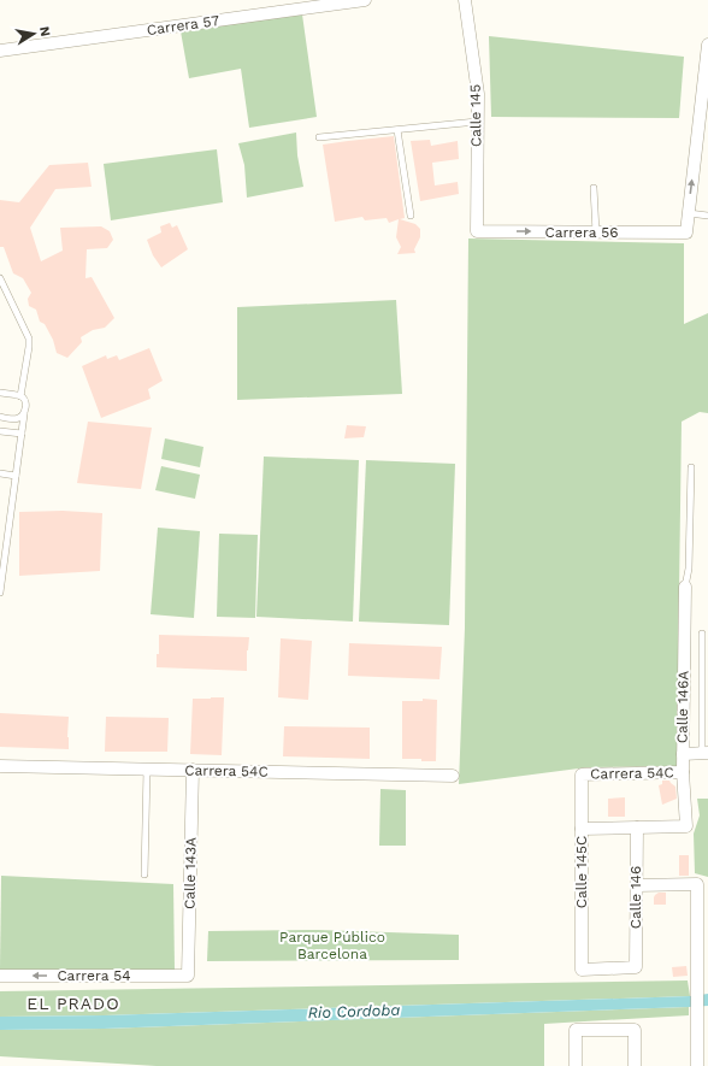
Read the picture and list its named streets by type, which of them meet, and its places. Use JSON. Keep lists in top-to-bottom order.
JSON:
{
  "streets": {
    "street": [
      "Carrera 57",
      "Calle 145",
      "Carrera 56",
      "Calle 146A",
      "Carrera 54C",
      "Calle 145C",
      "Calle 143A",
      "Calle 146",
      "Carrera 54"
    ]
  },
  "crossings": [
    ["Calle 145", "Carrera 56"],
    ["Calle 146A", "Carrera 54C"],
    ["Calle 146A", "Calle 146"],
    ["Carrera 54C", "Calle 145C"],
    ["Carrera 54C", "Calle 143A"],
    ["Calle 145C", "Calle 146"],
    ["Calle 143A", "Carrera 54"]
  ],
  "one_way": ["Carrera 56", "Carrera 54"],
  "districts": ["EL PRADO"],
  "water": ["Rio Cordoba"],
  "parks": ["Parque Público Barcelona"],
  "north": "right"
}
